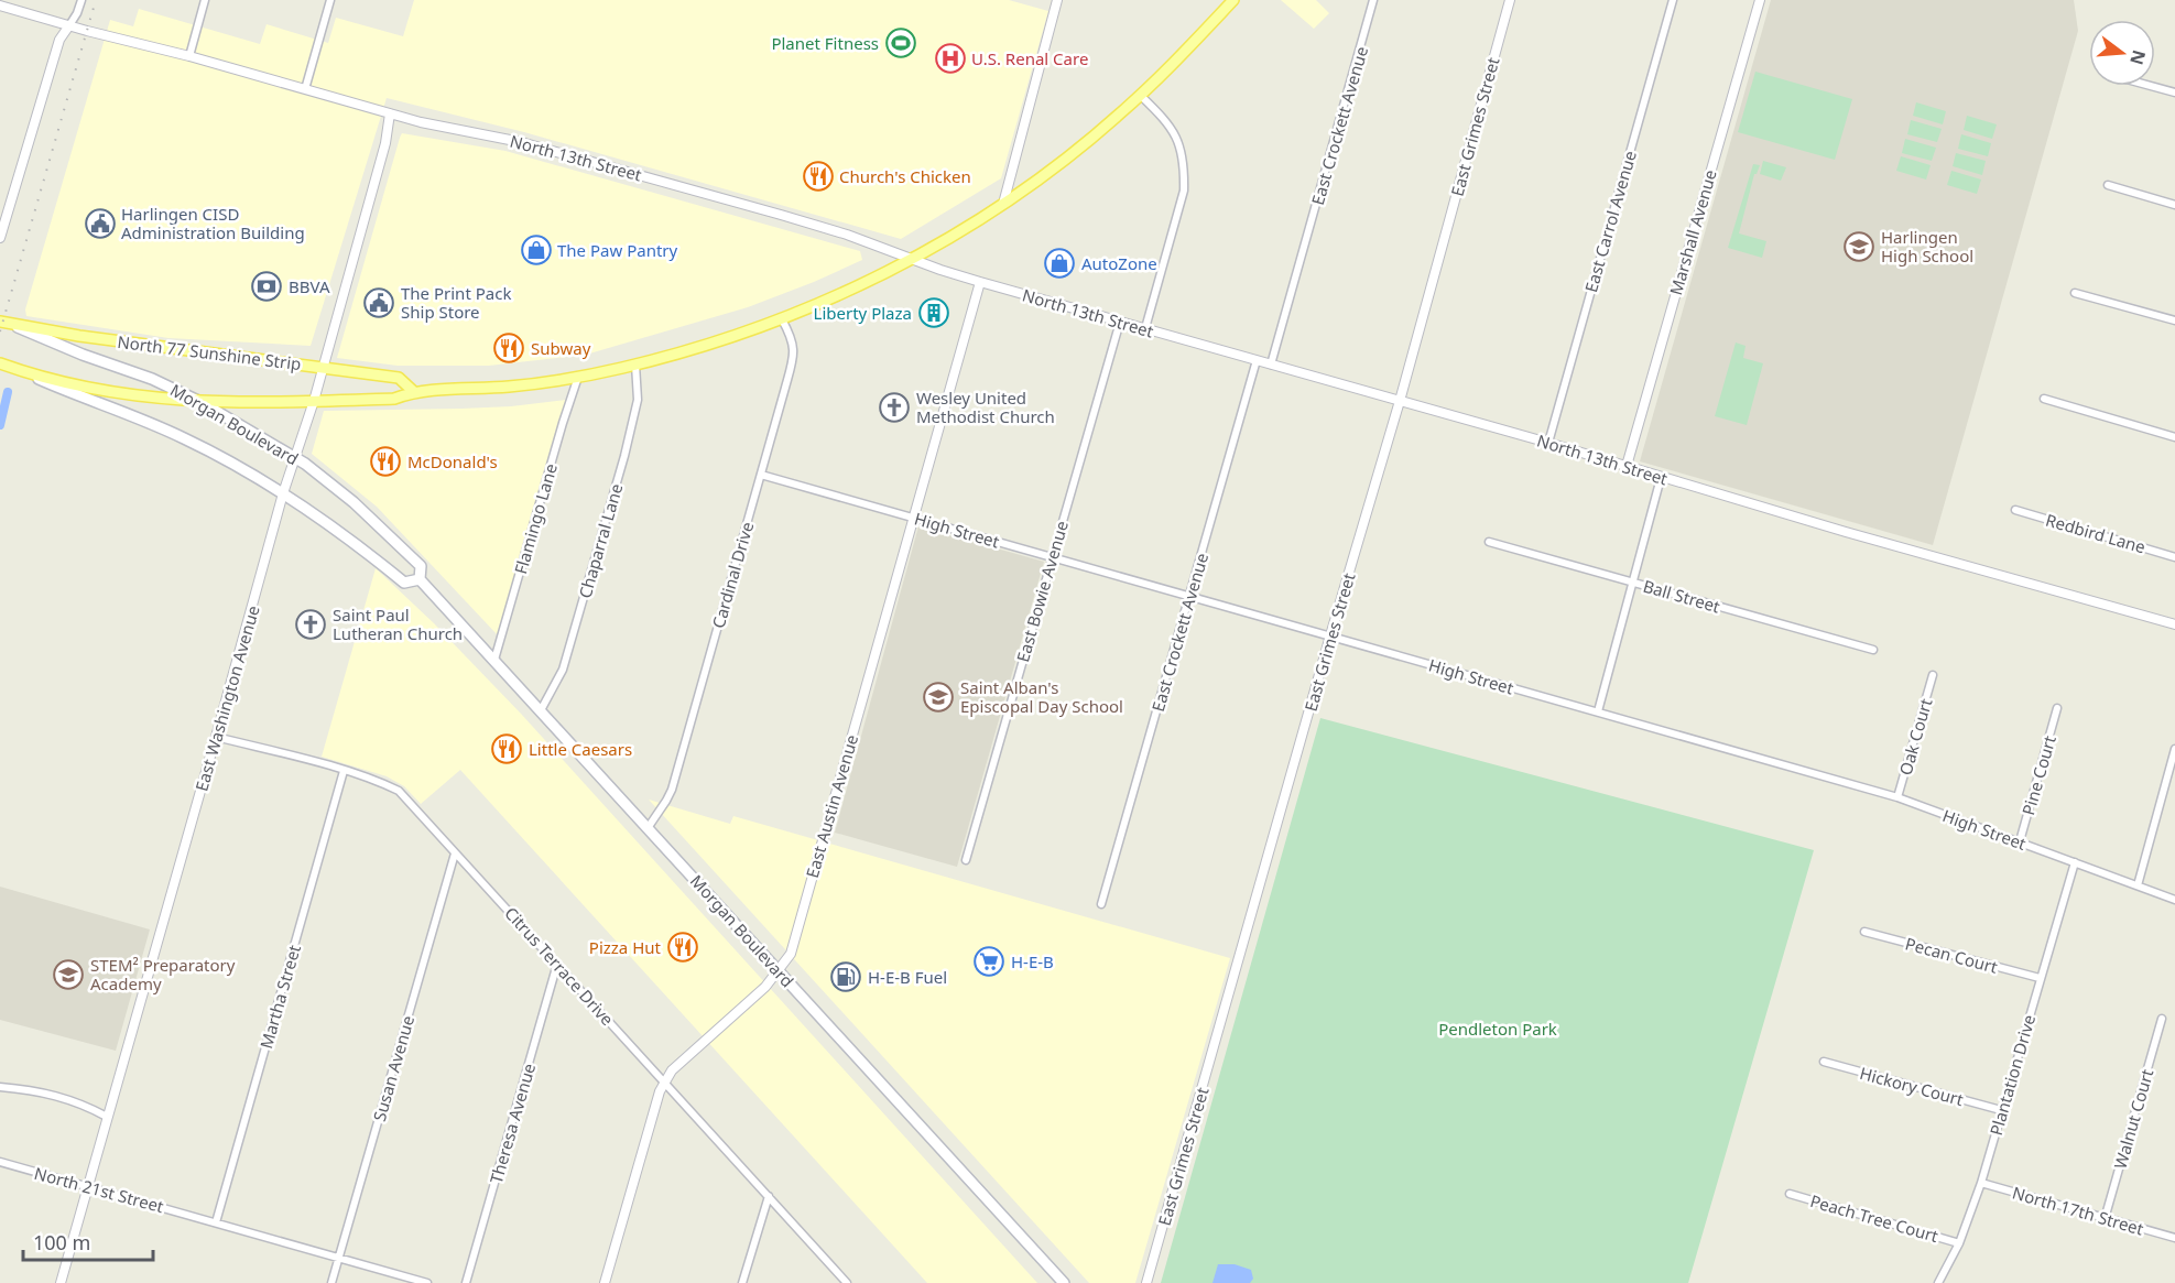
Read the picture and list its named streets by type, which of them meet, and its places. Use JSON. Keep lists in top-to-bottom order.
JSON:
{
  "streets": {
    "main road": ["North 77 Sunshine Strip", "Morgan Boulevard"],
    "street": [
      "East Crockett Avenue",
      "East Grimes Street",
      "North 13th Street",
      "East Carrol Avenue",
      "Marshall Avenue",
      "Flamingo Lane",
      "High Street",
      "Redbird Lane",
      "Chaparral Lane",
      "Cardinal Drive",
      "East Bowie Avenue",
      "Ball Street",
      "East Washington Avenue",
      "Oak Court",
      "Pine Court",
      "East Austin Avenue",
      "Pecan Court",
      "Citrus Terrace Drive",
      "Martha Street",
      "Susan Avenue",
      "Plantation Drive",
      "Hickory Court",
      "Walnut Court",
      "Theresa Avenue",
      "North 21st Street",
      "North 17th Street",
      "Peach Tree Court"
    ]
  },
  "crossings": [
    ["East Crockett Avenue", "North 13th Street"],
    ["East Crockett Avenue", "High Street"],
    ["East Grimes Street", "North 13th Street"],
    ["East Grimes Street", "High Street"],
    ["North 13th Street", "East Carrol Avenue"],
    ["North 13th Street", "Marshall Avenue"],
    ["North 13th Street", "East Bowie Avenue"],
    ["North 13th Street", "East Washington Avenue"],
    ["North 13th Street", "East Austin Avenue"],
    ["North 77 Sunshine Strip", "Morgan Boulevard"],
    ["North 77 Sunshine Strip", "East Washington Avenue"],
    ["Morgan Boulevard", "Flamingo Lane"],
    ["Morgan Boulevard", "Chaparral Lane"],
    ["Morgan Boulevard", "Cardinal Drive"],
    ["Morgan Boulevard", "East Washington Avenue"],
    ["Morgan Boulevard", "East Austin Avenue"],
    ["High Street", "Cardinal Drive"],
    ["High Street", "East Bowie Avenue"],
    ["High Street", "Oak Court"],
    ["High Street", "Pine Court"],
    ["High Street", "East Austin Avenue"],
    ["High Street", "Plantation Drive"],
    ["East Washington Avenue", "Citrus Terrace Drive"],
    ["East Washington Avenue", "North 21st Street"],
    ["East Austin Avenue", "Citrus Terrace Drive"],
    ["Pecan Court", "Plantation Drive"],
    ["Citrus Terrace Drive", "Martha Street"],
    ["Citrus Terrace Drive", "Susan Avenue"],
    ["Citrus Terrace Drive", "Theresa Avenue"],
    ["Martha Street", "North 21st Street"],
    ["Susan Avenue", "North 21st Street"],
    ["Plantation Drive", "Hickory Court"],
    ["Plantation Drive", "North 17th Street"],
    ["Plantation Drive", "Peach Tree Court"],
    ["Walnut Court", "North 17th Street"]
  ],
  "parks": ["Pendleton Park"],
  "places": {
    "sports": ["Planet Fitness"],
    "hospital": ["U.S. Renal Care"],
    "restaurant": [
      "Church's Chicken",
      "Subway",
      "McDonald's",
      "Little Caesars",
      "Pizza Hut"
    ],
    "public building": ["Harlingen CISD Administration Building", "The Print Pack Ship Store"],
    "school or university": ["Harlingen High School", "Saint Alban's Episcopal Day School", "STEM² Preparatory Academy"],
    "shop": ["The Paw Pantry", "AutoZone"],
    "bank": ["BBVA"],
    "building": ["Liberty Plaza"],
    "church": ["Wesley United Methodist Church", "Saint Paul Lutheran Church"],
    "supermarket": ["H-E-B"],
    "fuel station": ["H-E-B Fuel"]
  },
  "scale_bar": "100 m",
  "north": "right"
}
